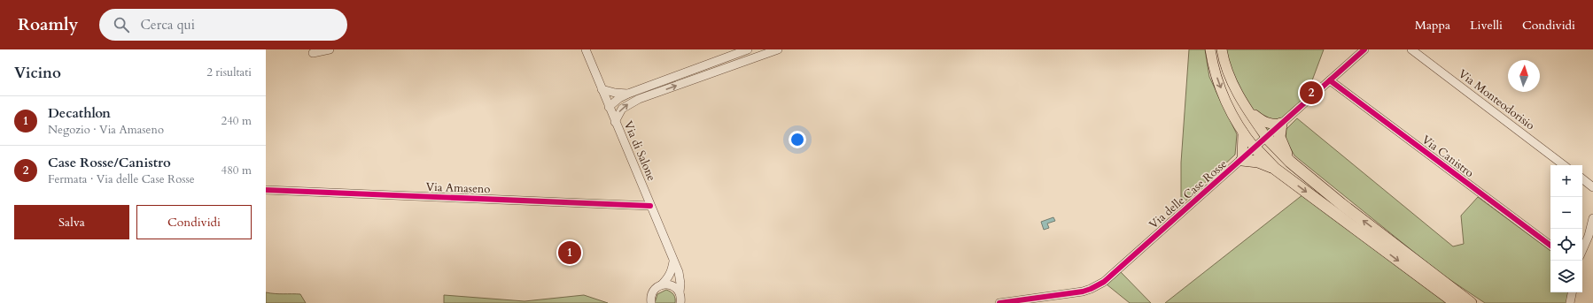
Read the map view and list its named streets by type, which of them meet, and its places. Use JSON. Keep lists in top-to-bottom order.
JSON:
{
  "streets": {
    "street": [
      "Via Monteodorisio",
      "Via di Salone",
      "Via Canistro",
      "Via Amaseno",
      "Via delle Case Rosse"
    ]
  },
  "crossings": [
    ["Via di Salone", "Via Amaseno"],
    ["Via Canistro", "Via delle Case Rosse"]
  ],
  "north": "top",
  "page": {
    "header": "Roamly",
    "search": "Cerca qui",
    "nav": ["Mappa", "Livelli", "Condividi"],
    "heading": ["Vicino", "2 risultati"],
    "pins": ["2", "1"],
    "list": [
      {
        "mark": "1",
        "name": "Decathlon",
        "note": "Negozio · Via Amaseno",
        "value": "240 m"
      },
      {
        "mark": "2",
        "name": "Case Rosse/Canistro",
        "note": "Fermata · Via delle Case Rosse",
        "value": "480 m"
      }
    ],
    "map_buttons": ["+", "−"],
    "buttons": ["Salva", "Condividi"]
  }
}
